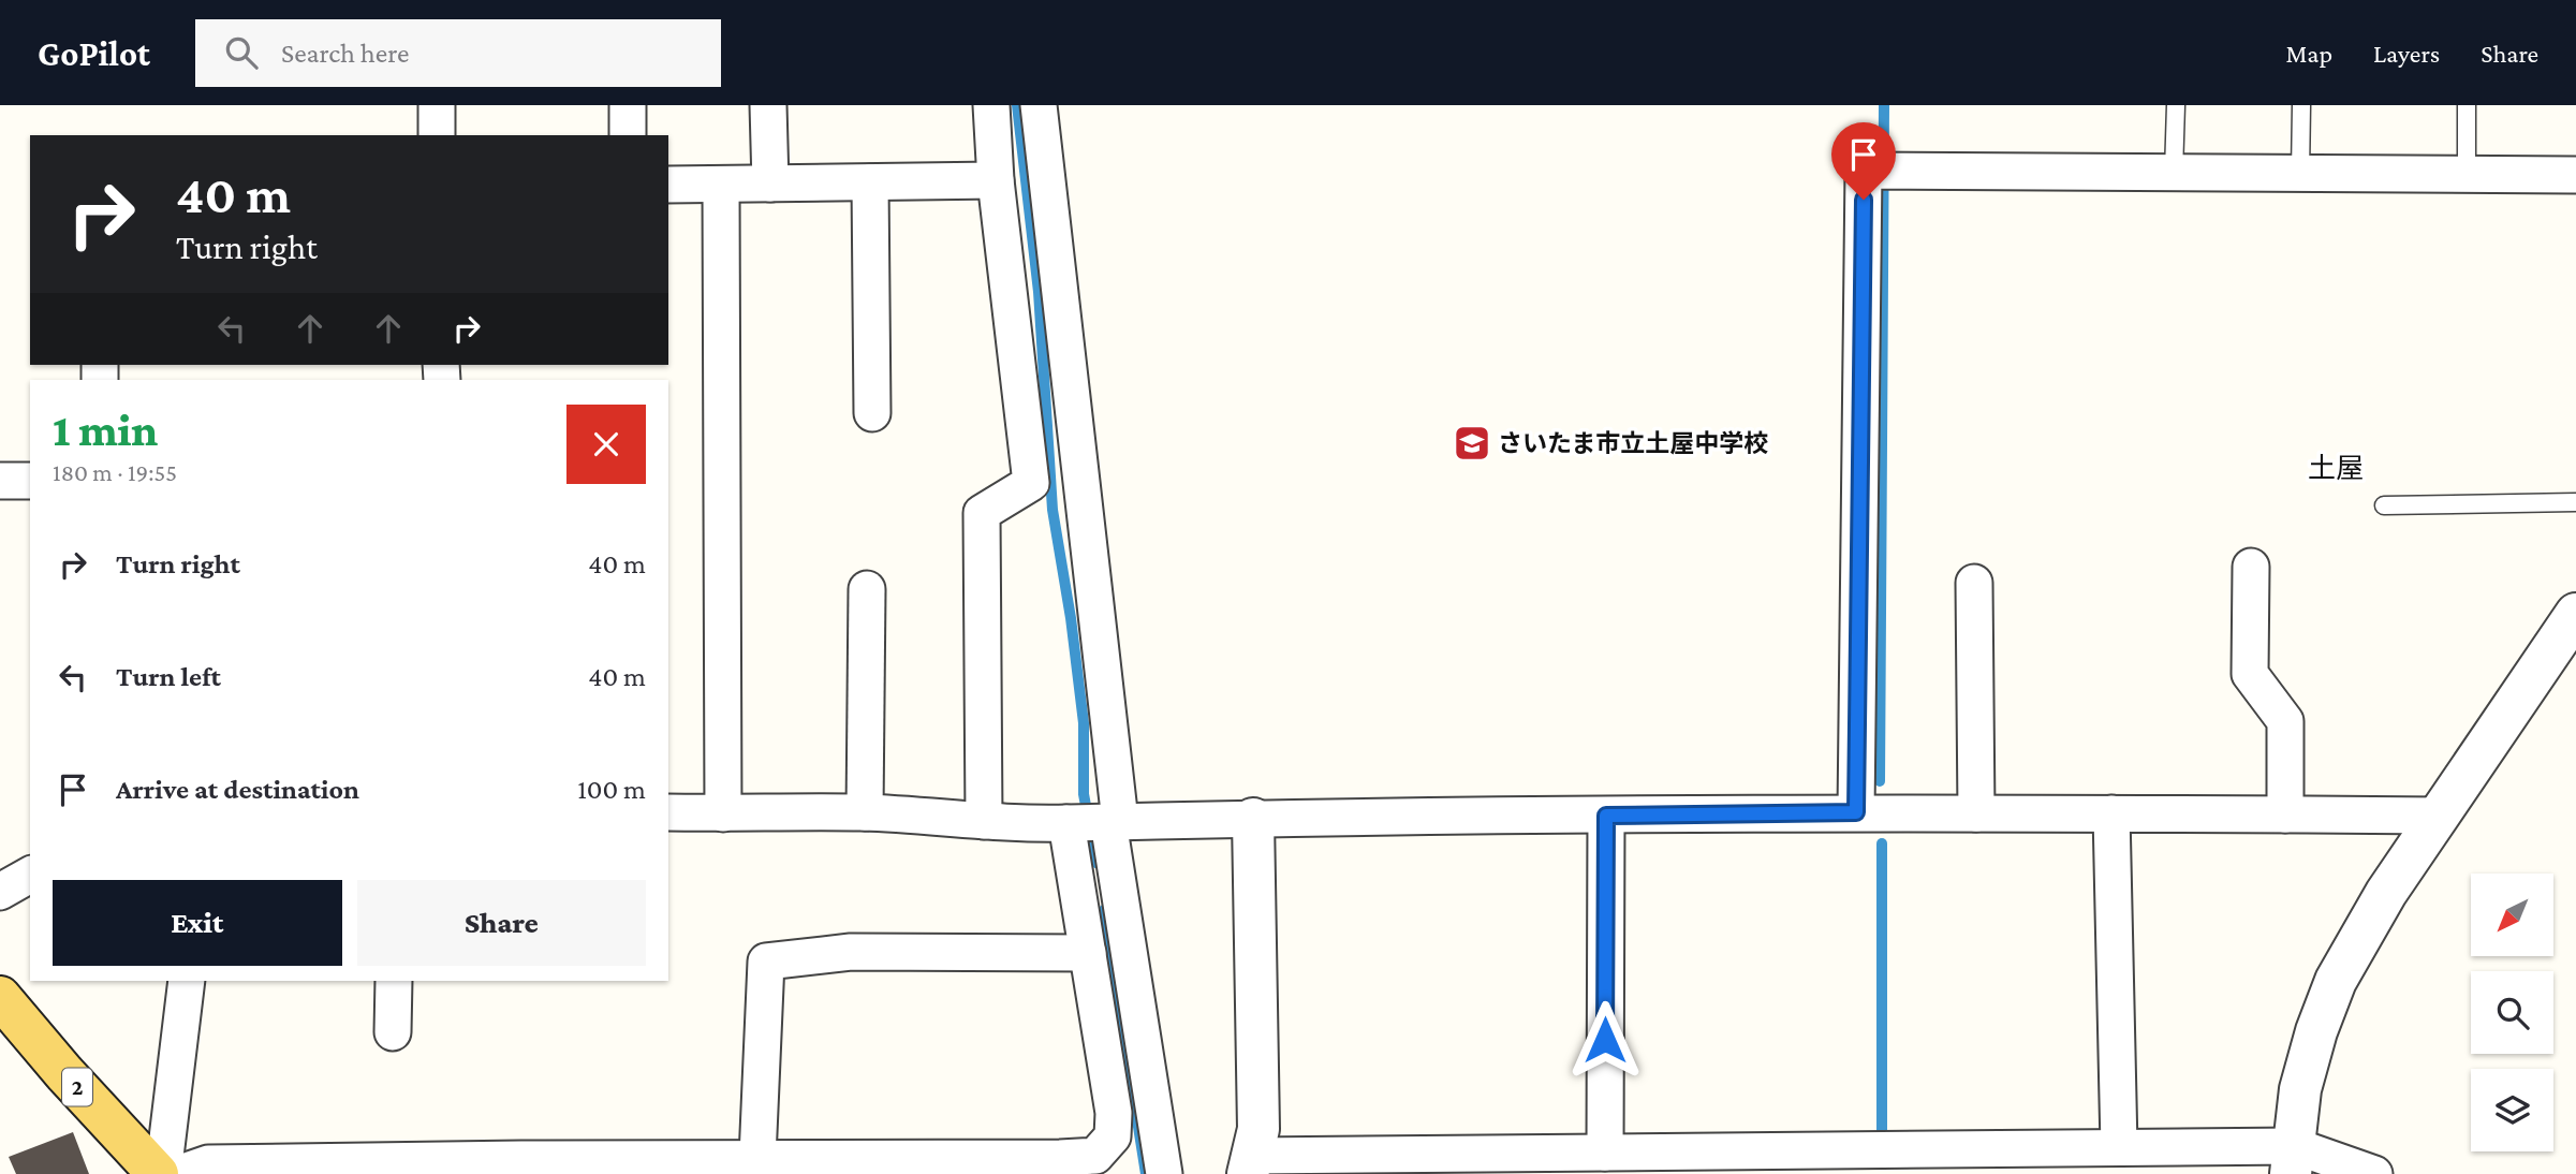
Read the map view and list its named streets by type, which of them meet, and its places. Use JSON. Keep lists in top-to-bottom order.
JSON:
{
  "streets": {
    "main road": ["2"]
  },
  "districts": ["土屋"],
  "places": {
    "school or university": ["さいたま市立土屋中学校"]
  },
  "north": "bottom left",
  "page": {
    "header": "GoPilot",
    "search": "Search here",
    "nav": ["Map", "Layers", "Share"],
    "turn": ["40 m", "Turn right"],
    "heading": ["1 min", "180 m · 19:55"],
    "list": [
      {
        "name": "Turn right",
        "value": "40 m"
      },
      {
        "name": "Turn left",
        "value": "40 m"
      },
      {
        "name": "Arrive at destination",
        "value": "100 m"
      }
    ],
    "buttons": ["Exit", "Share"]
  }
}
